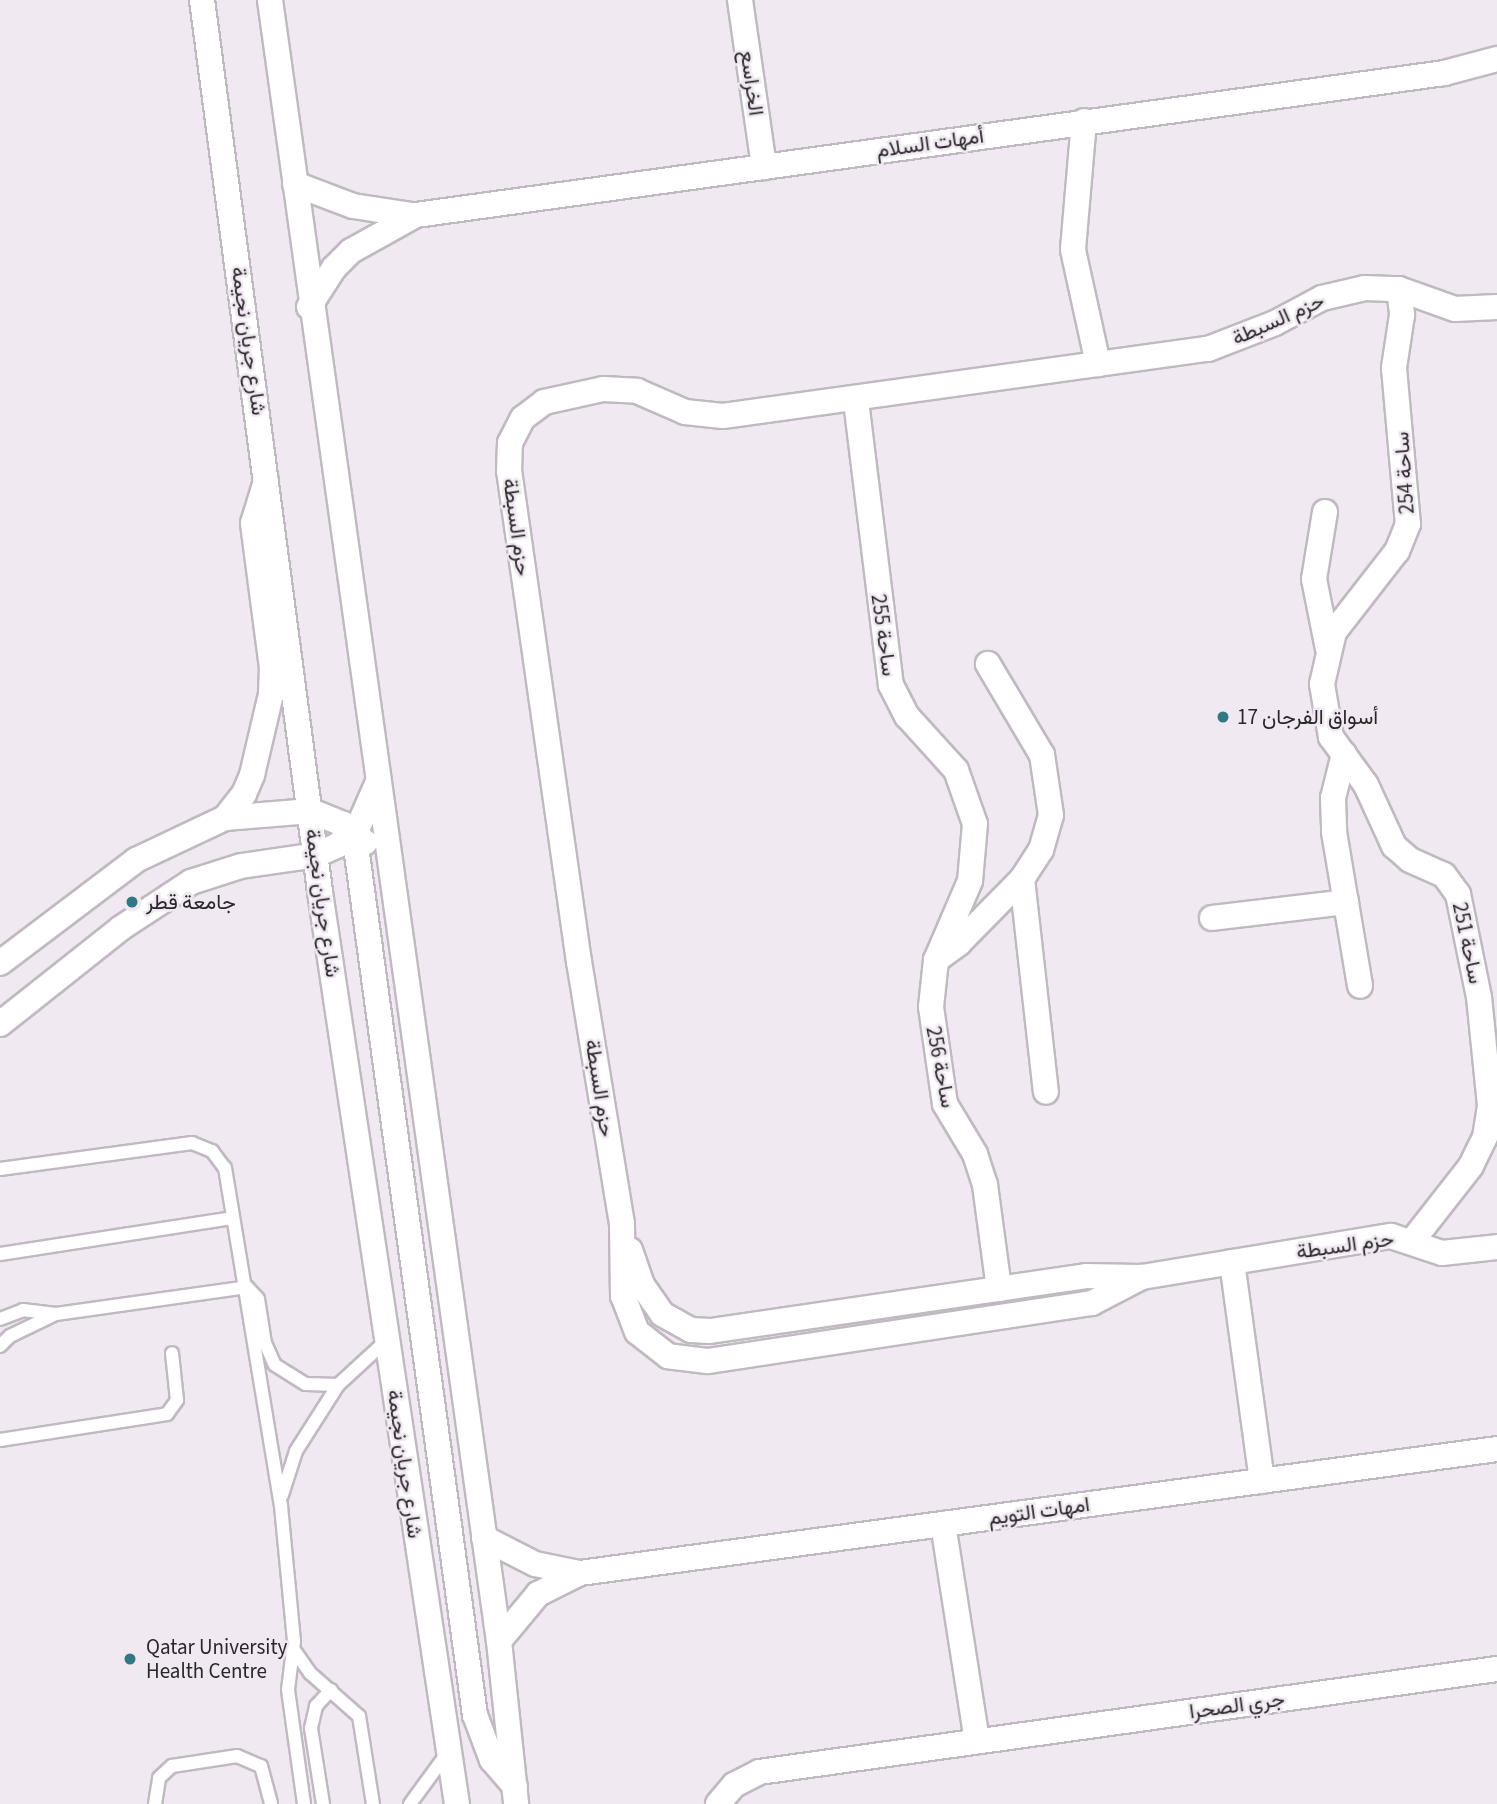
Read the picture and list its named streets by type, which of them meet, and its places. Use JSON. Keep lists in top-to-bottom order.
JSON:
{
  "streets": {
    "street": [
      "الخراسع",
      "أمهات السلام",
      "حزم السبطة",
      "شارع جريان نجيمة",
      "ساحة 254",
      "ساحة 255",
      "ساحة 251",
      "ساحة 256",
      "امهات التويم",
      "جري الصحرا"
    ]
  },
  "crossings": [
    ["الخراسع", "أمهات السلام"],
    ["حزم السبطة", "ساحة 254"],
    ["حزم السبطة", "ساحة 255"],
    ["حزم السبطة", "ساحة 251"],
    ["حزم السبطة", "ساحة 256"],
    ["ساحة 254", "ساحة 251"],
    ["ساحة 255", "ساحة 256"]
  ],
  "places": ["أسواق الفرجان 17", "جامعة قطر", "Qatar University Health Centre"]
}
